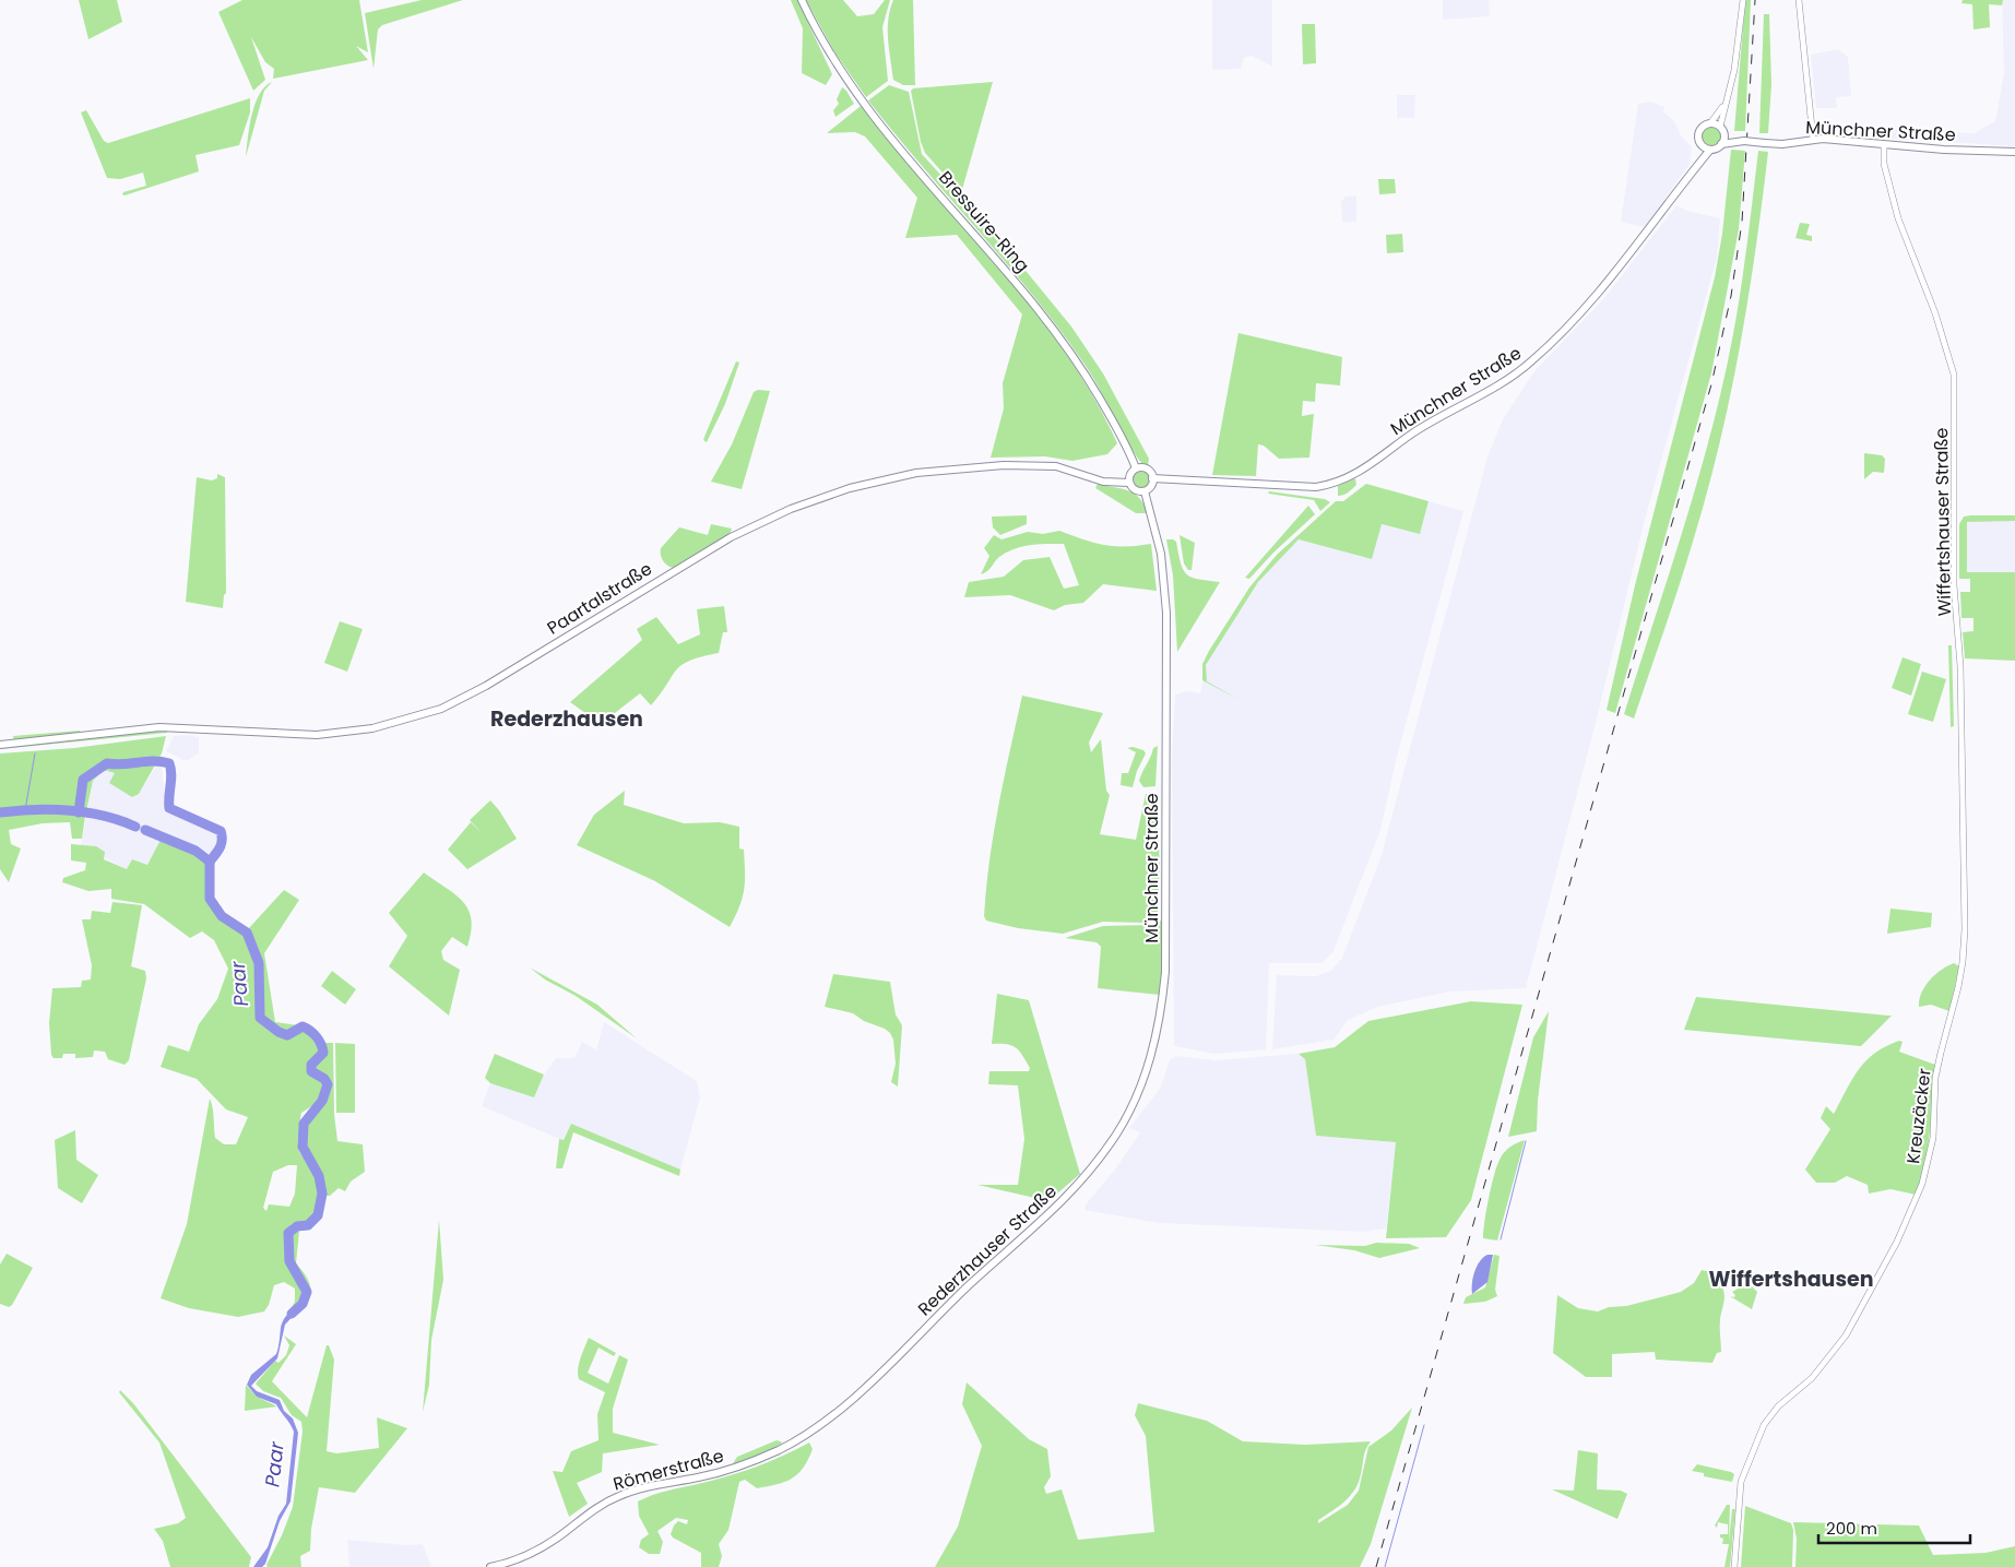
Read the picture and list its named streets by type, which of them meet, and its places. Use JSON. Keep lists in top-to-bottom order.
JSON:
{
  "streets": {
    "main road": [
      "Münchner Straße",
      "Bressuire-Ring",
      "Paartalstraße",
      "Rederzhauser Straße",
      "Römerstraße"
    ],
    "street": ["Wiffertshauser Straße", "Kreuzäcker"]
  },
  "crossings": [
    ["Münchner Straße", "Bressuire-Ring"],
    ["Münchner Straße", "Wiffertshauser Straße"],
    ["Münchner Straße", "Paartalstraße"],
    ["Münchner Straße", "Rederzhauser Straße"],
    ["Bressuire-Ring", "Paartalstraße"],
    ["Wiffertshauser Straße", "Kreuzäcker"],
    ["Rederzhauser Straße", "Römerstraße"]
  ],
  "districts": ["Rederzhausen", "Wiffertshausen"],
  "water": ["Paar"],
  "scale_bar": "200 m"
}
